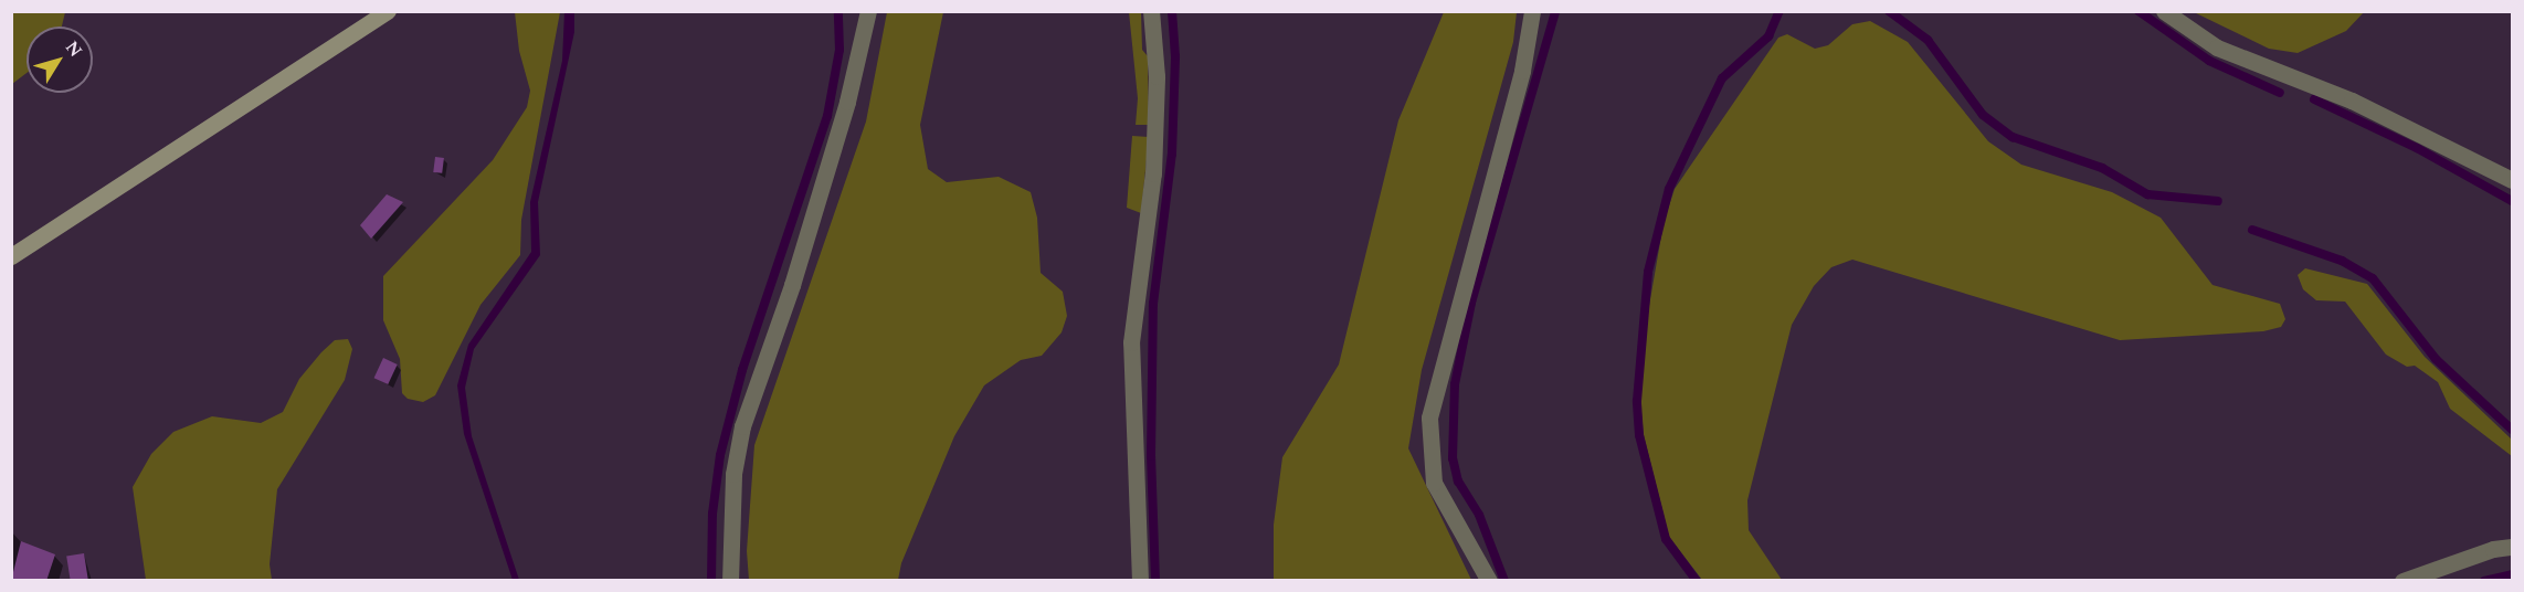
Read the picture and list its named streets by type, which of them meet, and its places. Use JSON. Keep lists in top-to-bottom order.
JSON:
{
  "north": "top right"
}
